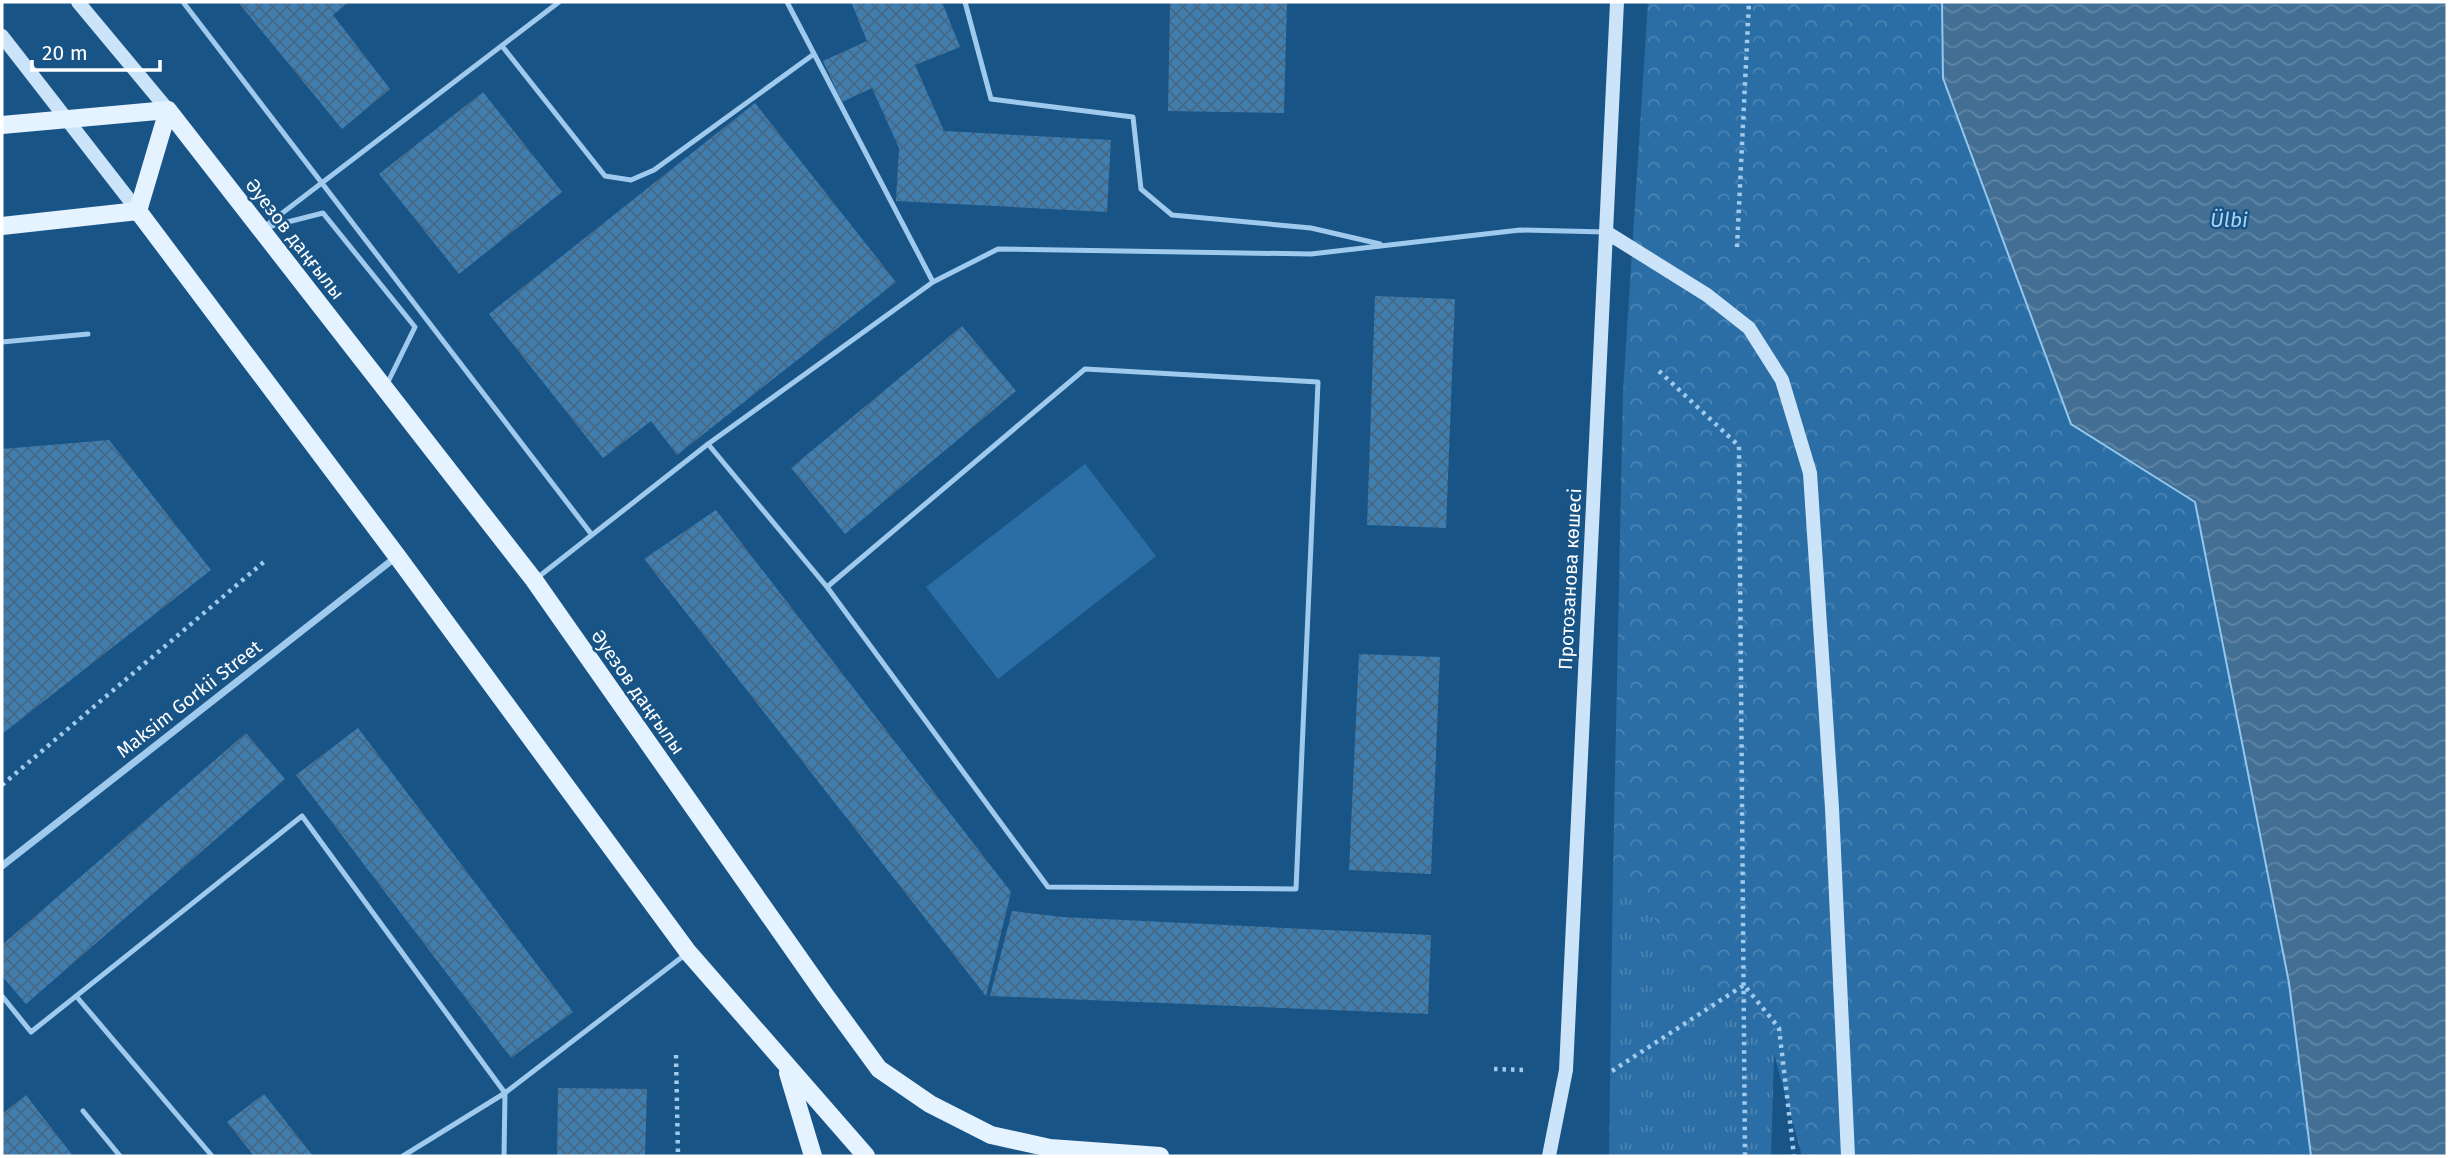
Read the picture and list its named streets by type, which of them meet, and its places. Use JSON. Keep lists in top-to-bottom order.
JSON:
{
  "streets": {
    "main road": ["Әуезов даңғылы", "Протозанова көшесі"],
    "street": ["Maksim Gorkii Street"]
  },
  "water": ["Ülbi"],
  "scale_bar": "20 m"
}
